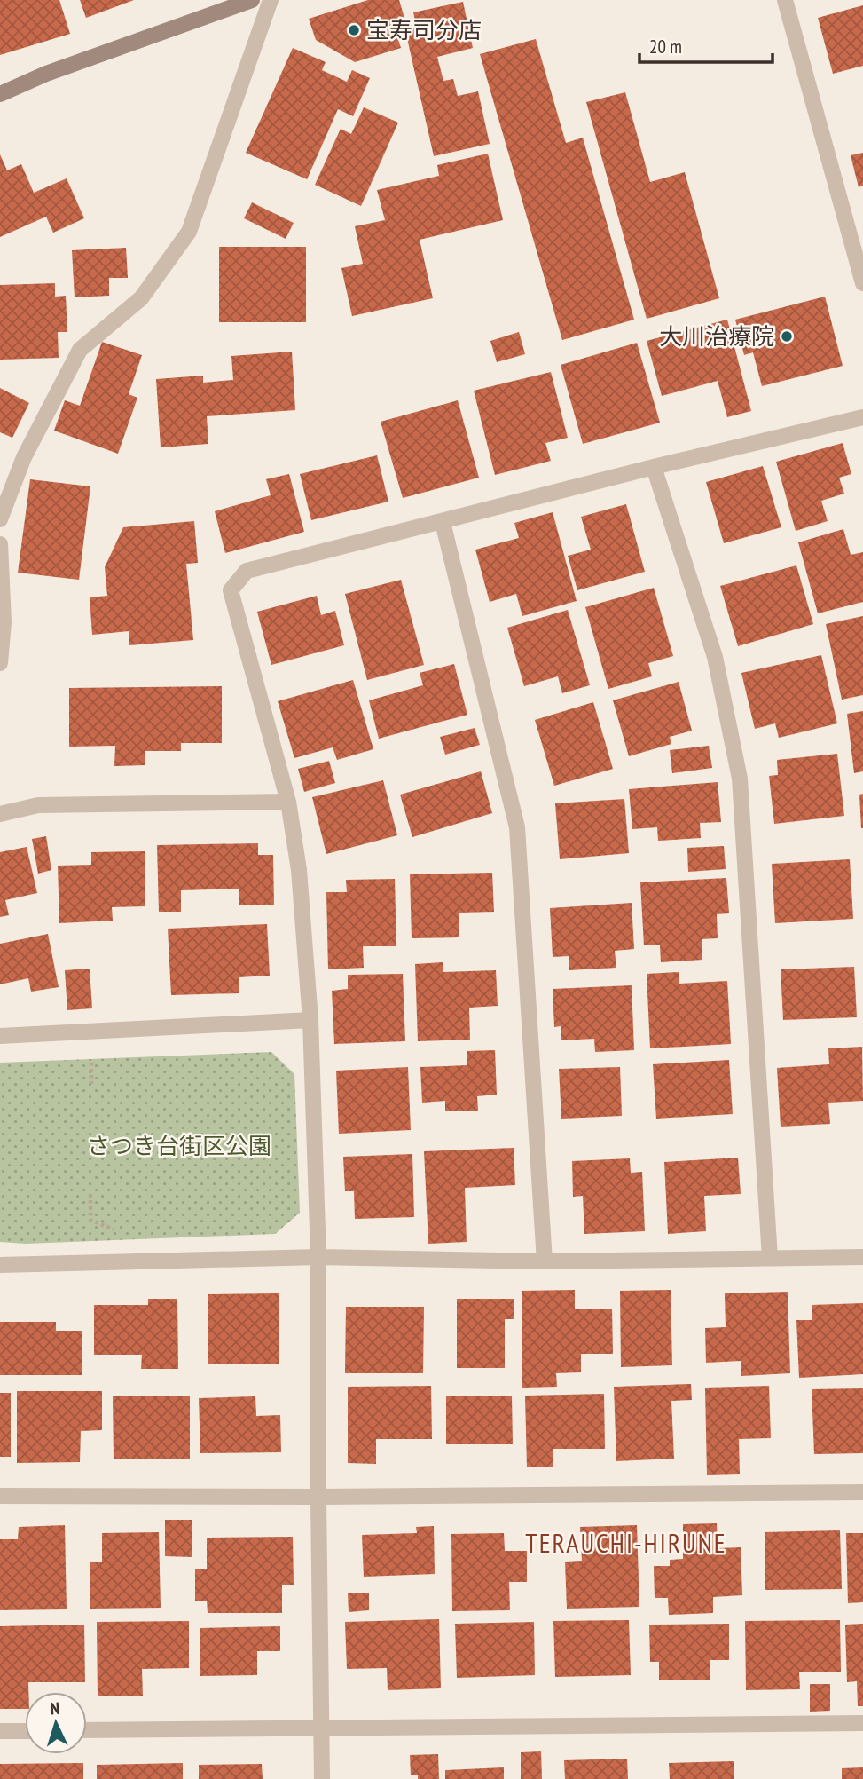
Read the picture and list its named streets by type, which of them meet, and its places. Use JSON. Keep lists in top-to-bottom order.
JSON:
{
  "districts": ["TERAUCHI-HIRUNE"],
  "parks": ["さつき台街区公園"],
  "places": ["宝寿司分店", "大川治療院"],
  "scale_bar": "20 m",
  "north": "top"
}
